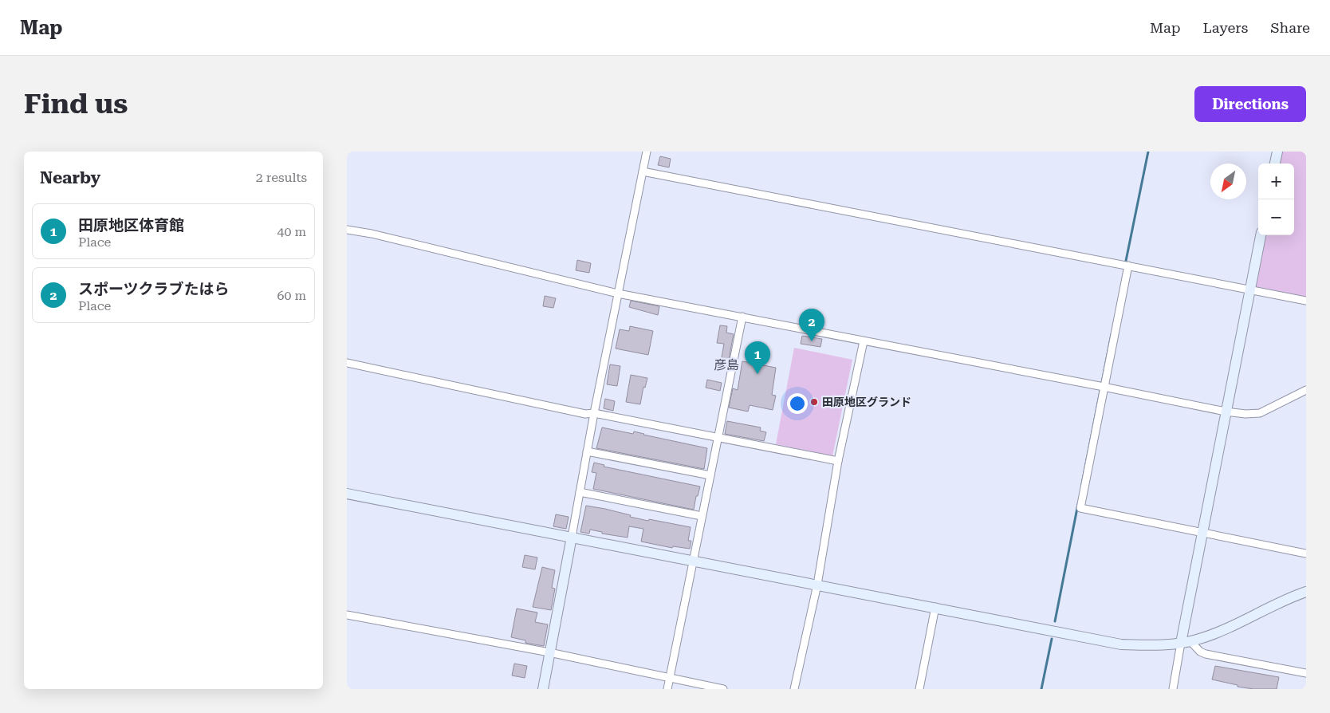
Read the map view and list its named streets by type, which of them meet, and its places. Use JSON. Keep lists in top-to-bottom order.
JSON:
{
  "districts": ["彦島"],
  "places": ["田原地区グランド"],
  "north": "bottom left",
  "page": {
    "header": "Map",
    "nav": ["Map", "Layers", "Share"],
    "buttons": "Directions",
    "title": "Find us",
    "heading": ["Nearby", "2 results"],
    "map_buttons": ["+", "−"],
    "list": [
      {
        "mark": "1",
        "name": "田原地区体育館",
        "note": "Place",
        "value": "40 m"
      },
      {
        "mark": "2",
        "name": "スポーツクラブたはら",
        "note": "Place",
        "value": "60 m"
      }
    ],
    "pins": ["2", "1"]
  }
}
